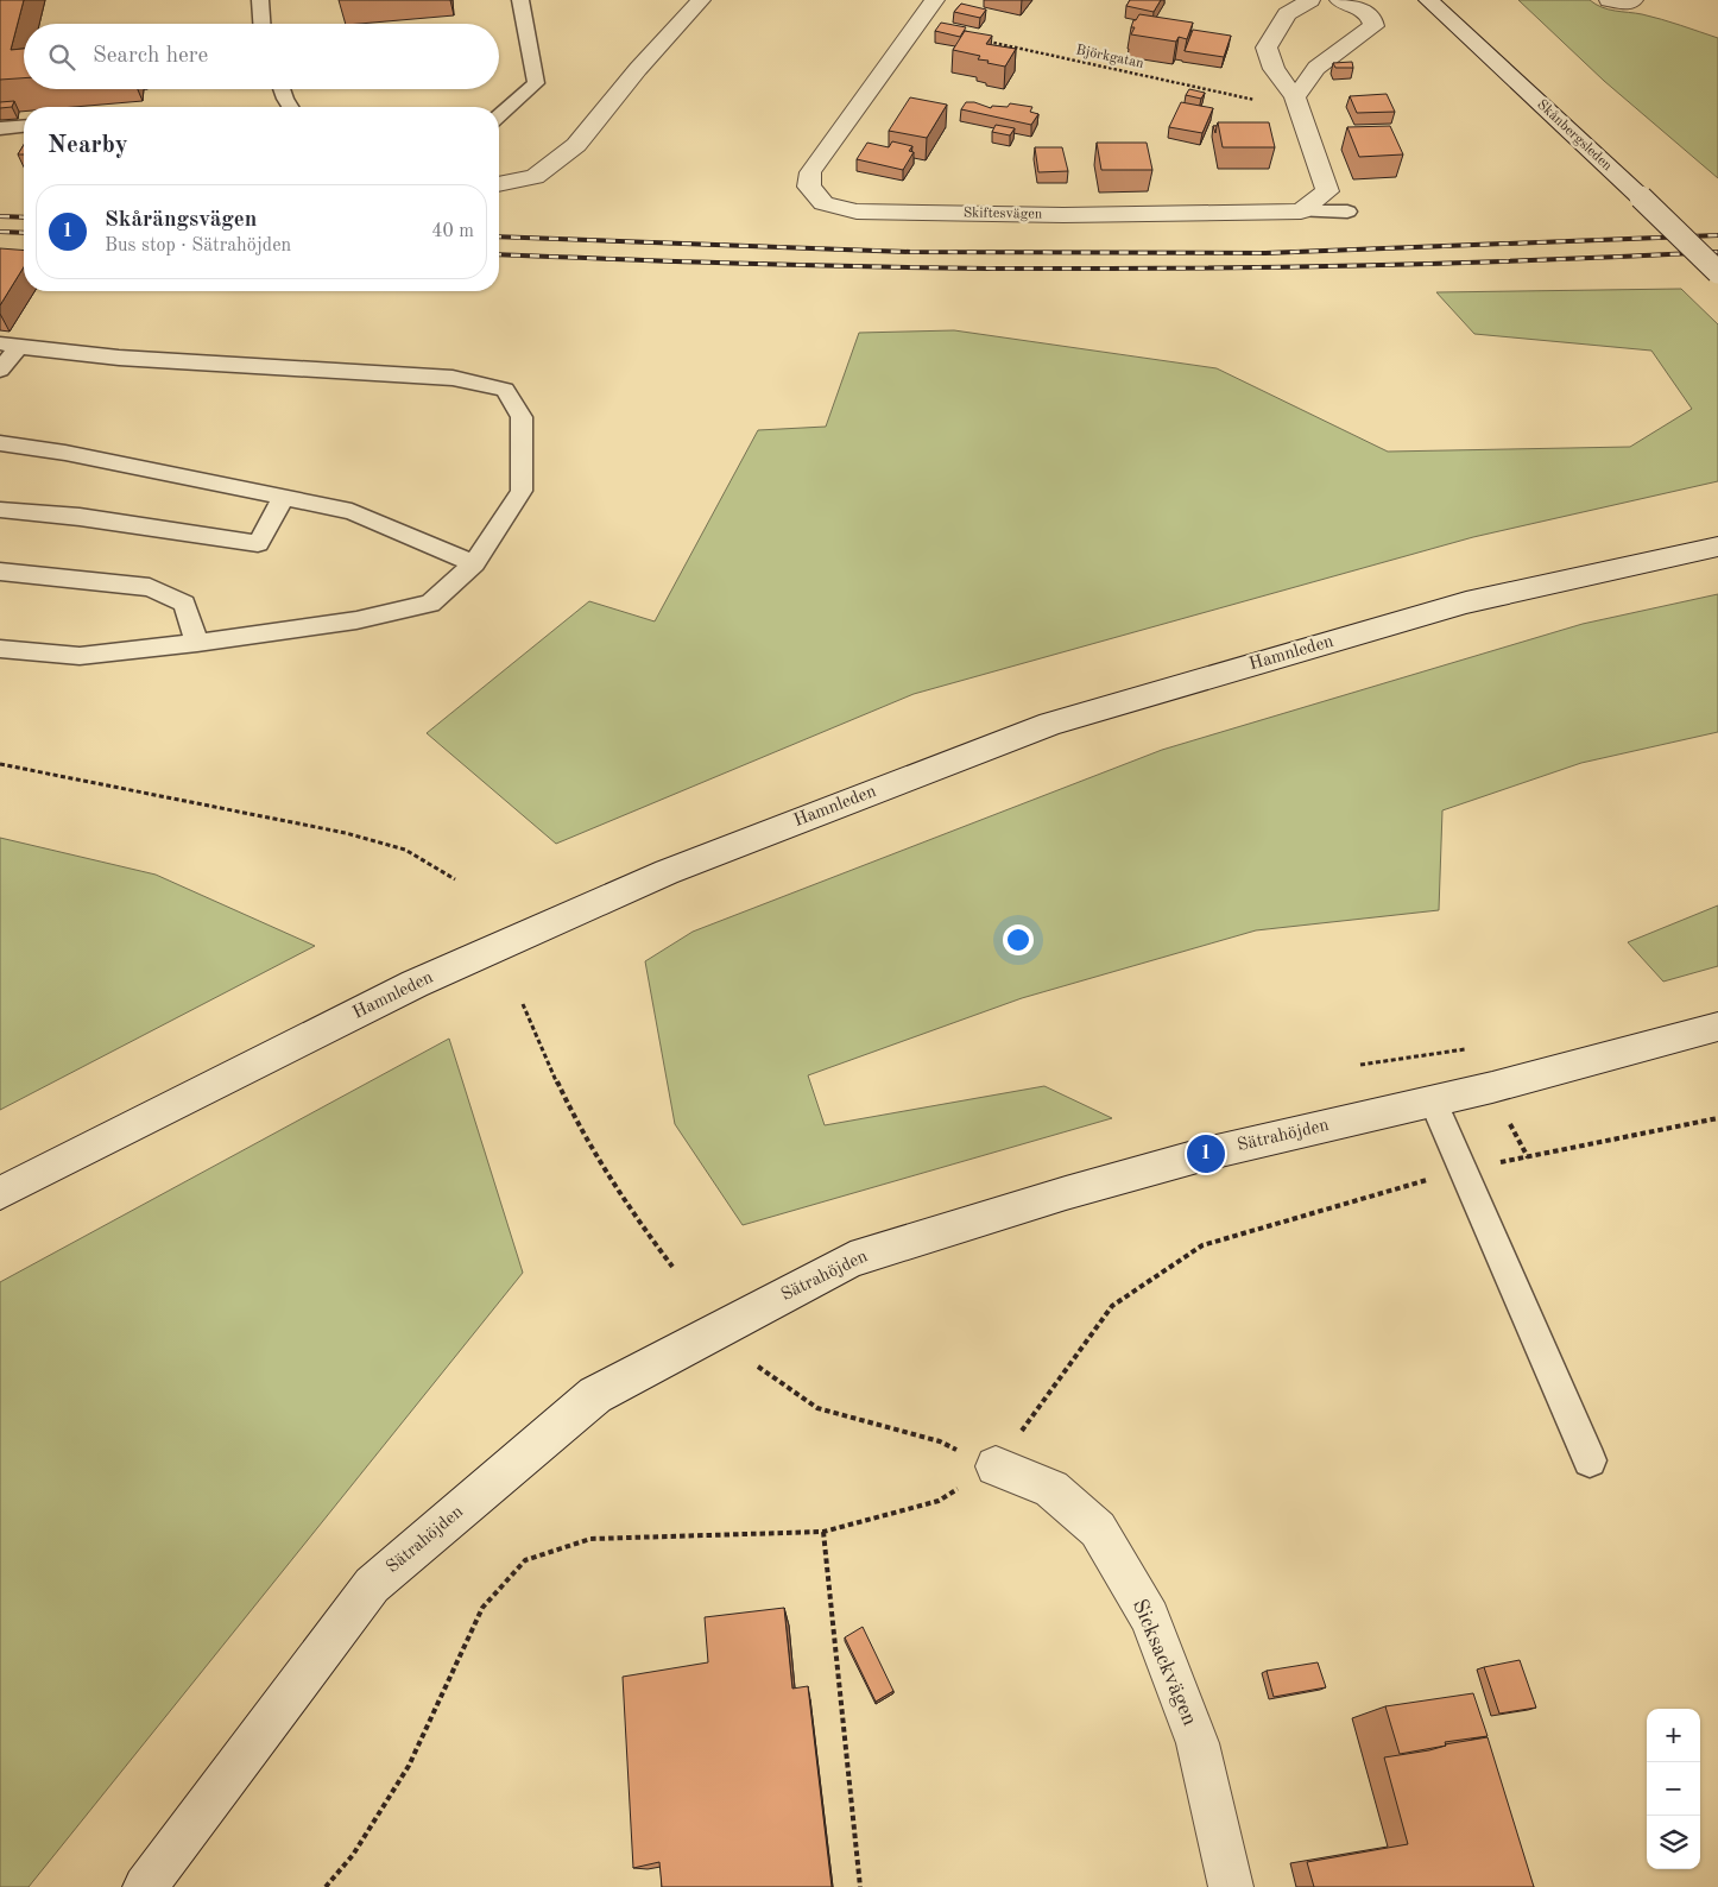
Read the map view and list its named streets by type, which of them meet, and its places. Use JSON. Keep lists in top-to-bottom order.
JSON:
{
  "streets": {
    "street": [
      "Skånbergsleden",
      "Skiftesvägen",
      "Hamnleden",
      "Sätrahöjden",
      "Sicksackvägen"
    ],
    "path": ["Björkgatan"]
  },
  "page": {
    "search": "Search here",
    "heading": "Nearby",
    "list": [
      {
        "mark": "1",
        "name": "Skårängsvägen",
        "note": "Bus stop · Sätrahöjden",
        "value": "40 m"
      }
    ],
    "pins": "1",
    "map_buttons": ["+", "−"]
  }
}
